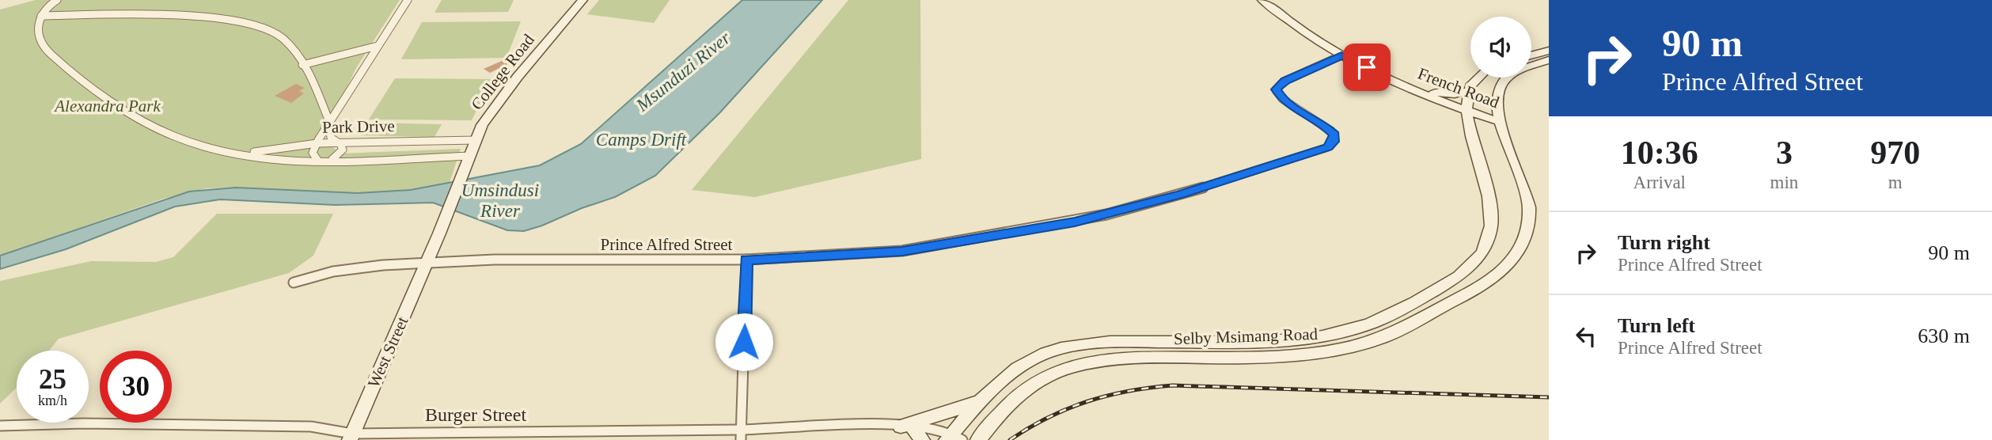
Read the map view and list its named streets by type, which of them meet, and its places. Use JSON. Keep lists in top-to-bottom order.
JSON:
{
  "streets": {
    "main road": [
      "College Road",
      "French Road",
      "Selby Msimang Road",
      "West Street"
    ],
    "street": ["Park Drive", "Prince Alfred Street", "Burger Street"]
  },
  "crossings": [
    ["College Road", "Park Drive"],
    ["College Road", "Prince Alfred Street"],
    ["College Road", "West Street"],
    ["French Road", "Prince Alfred Street"],
    ["French Road", "Selby Msimang Road"],
    ["Prince Alfred Street", "West Street"],
    ["Selby Msimang Road", "Burger Street"],
    ["West Street", "Burger Street"]
  ],
  "water": ["Msunduzi River", "Camps Drift", "Umsindusi River"],
  "parks": ["Alexandra Park"],
  "page": {
    "turn": ["90 m", "Prince Alfred Street"],
    "eta": [
      "10:36",
      "Arrival",
      "3",
      "min",
      "970",
      "m"
    ],
    "list": [
      {
        "name": "Turn right",
        "note": "Prince Alfred Street",
        "value": "90 m"
      },
      {
        "name": "Turn left",
        "note": "Prince Alfred Street",
        "value": "630 m"
      }
    ],
    "speed": "25 km/h",
    "limit": "30"
  }
}
